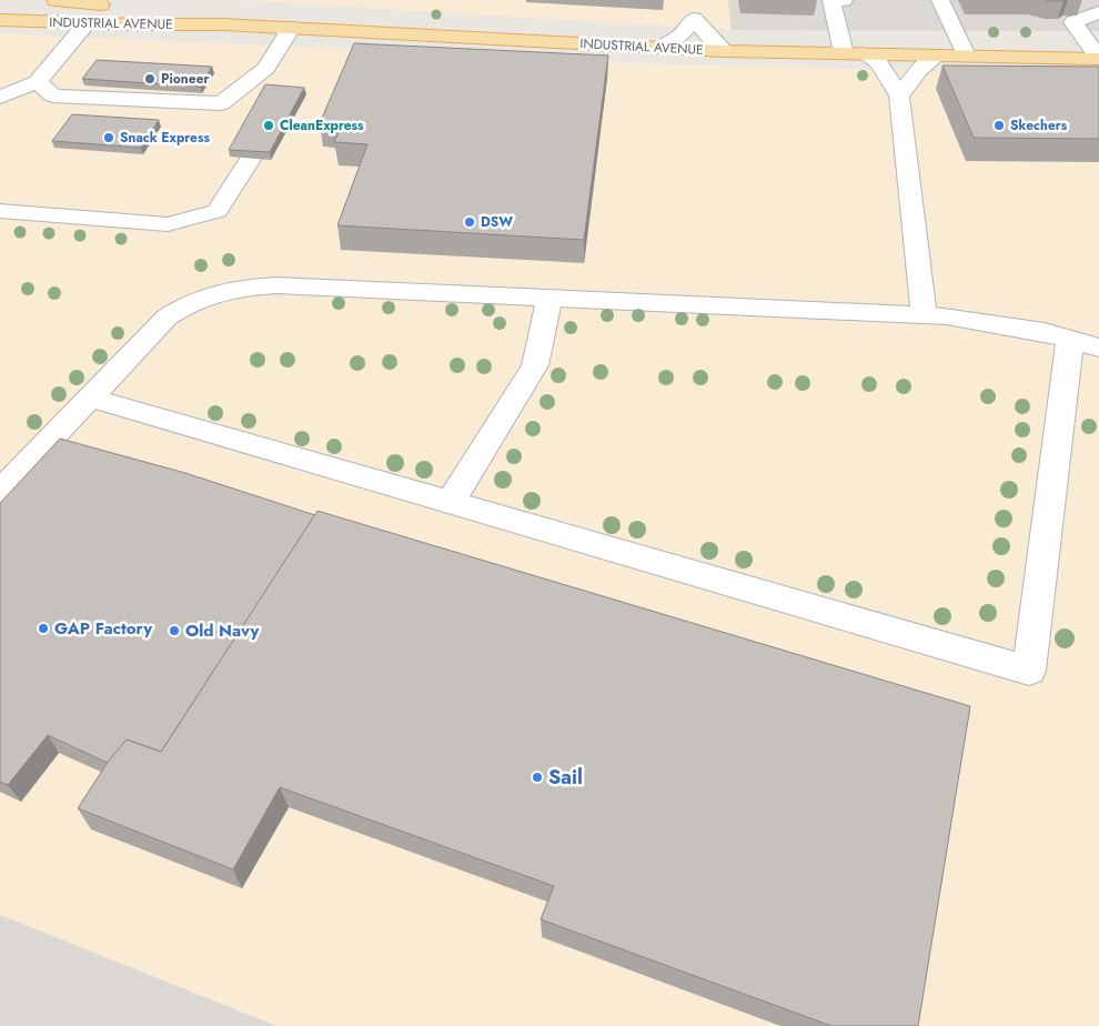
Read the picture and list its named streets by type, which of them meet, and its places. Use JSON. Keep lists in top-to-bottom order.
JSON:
{
  "streets": {
    "main road": ["INDUSTRIAL AVENUE"]
  },
  "places": [
    "Pioneer",
    "CleanExpress",
    "Skechers",
    "Snack Express",
    "DSW",
    "GAP Factory",
    "Old Navy",
    "Sail"
  ]
}
